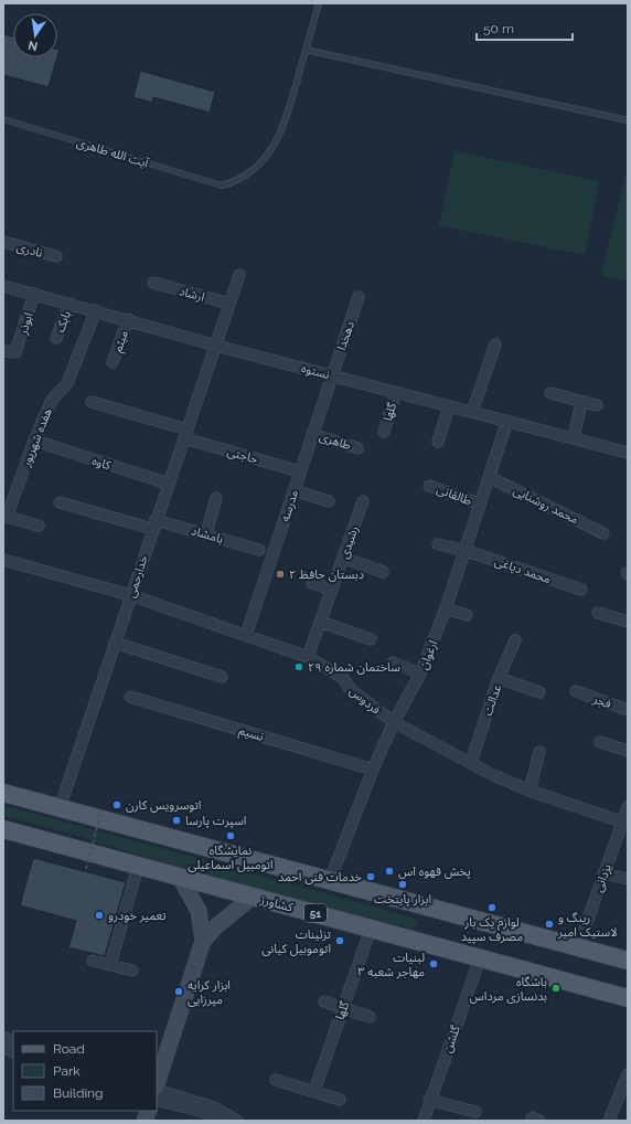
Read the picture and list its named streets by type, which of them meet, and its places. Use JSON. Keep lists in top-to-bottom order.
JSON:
{
  "streets": {
    "main road": ["کشاورز", "51"],
    "street": [
      "نادری",
      "ارشاد",
      "بابک",
      "ابوذر",
      "دهخدا",
      "میثم",
      "نستوه",
      "گلها",
      "هفده شهریور",
      "طاهری",
      "حاجتی",
      "کاوه",
      "طالقانی",
      "محمد روشنایی",
      "مدرسه",
      "بامشاد",
      "رشیدی",
      "محمد دیاغی",
      "خدارحمی",
      "ارغوان",
      "فردوس",
      "عدالت",
      "فجر",
      "نسیم",
      "یزدانی",
      "گلشن"
    ],
    "lane": ["آیت الله طاهری"]
  },
  "crossings": [
    ["ارشاد", "خدارحمی"],
    ["بابک", "نستوه"],
    ["ابوذر", "نستوه"],
    ["دهخدا", "نستوه"],
    ["دهخدا", "مدرسه"],
    ["میثم", "نستوه"],
    ["نستوه", "گلها"],
    ["نستوه", "هفده شهریور"],
    ["نستوه", "مدرسه"],
    ["نستوه", "خدارحمی"],
    ["نستوه", "ارغوان"],
    ["گلها", "کشاورز"],
    ["هفده شهریور", "کاوه"],
    ["طاهری", "مدرسه"],
    ["حاجتی", "مدرسه"],
    ["حاجتی", "خدارحمی"],
    ["کاوه", "خدارحمی"],
    ["طالقانی", "ارغوان"],
    ["محمد روشنایی", "ارغوان"],
    ["مدرسه", "فردوس"],
    ["بامشاد", "خدارحمی"],
    ["رشیدی", "فردوس"],
    ["محمد دیاغی", "ارغوان"],
    ["خدارحمی", "فردوس"],
    ["ارغوان", "فردوس"],
    ["ارغوان", "نسیم"],
    ["فردوس", "عدالت"],
    ["فردوس", "یزدانی"],
    ["کشاورز", "گلشن"]
  ],
  "places": [
    "دبستان حافظ ۲",
    "ساختمان شماره ۲۹",
    "اتوسرویس کارن",
    "اسپرت پارسا",
    "نمایشگاه اتومبیل اسماعیلی",
    "پخش قهوه آس",
    "خدمات فنی احمد",
    "ابزار پایتخت",
    "لوازم یک بار مصرف سپید",
    "تعمیر خودرو",
    "رینگ و لاستیک امیر",
    "تزئینات اتوموبیل کیانی",
    "لبنیات مهاجر شعبه ۳",
    "باشگاه بدنسازی مرداس",
    "ابزار کرایه میرزایی"
  ],
  "legend": ["Road", "Park", "Building"],
  "scale_bar": "50 m",
  "north": "bottom"
}
